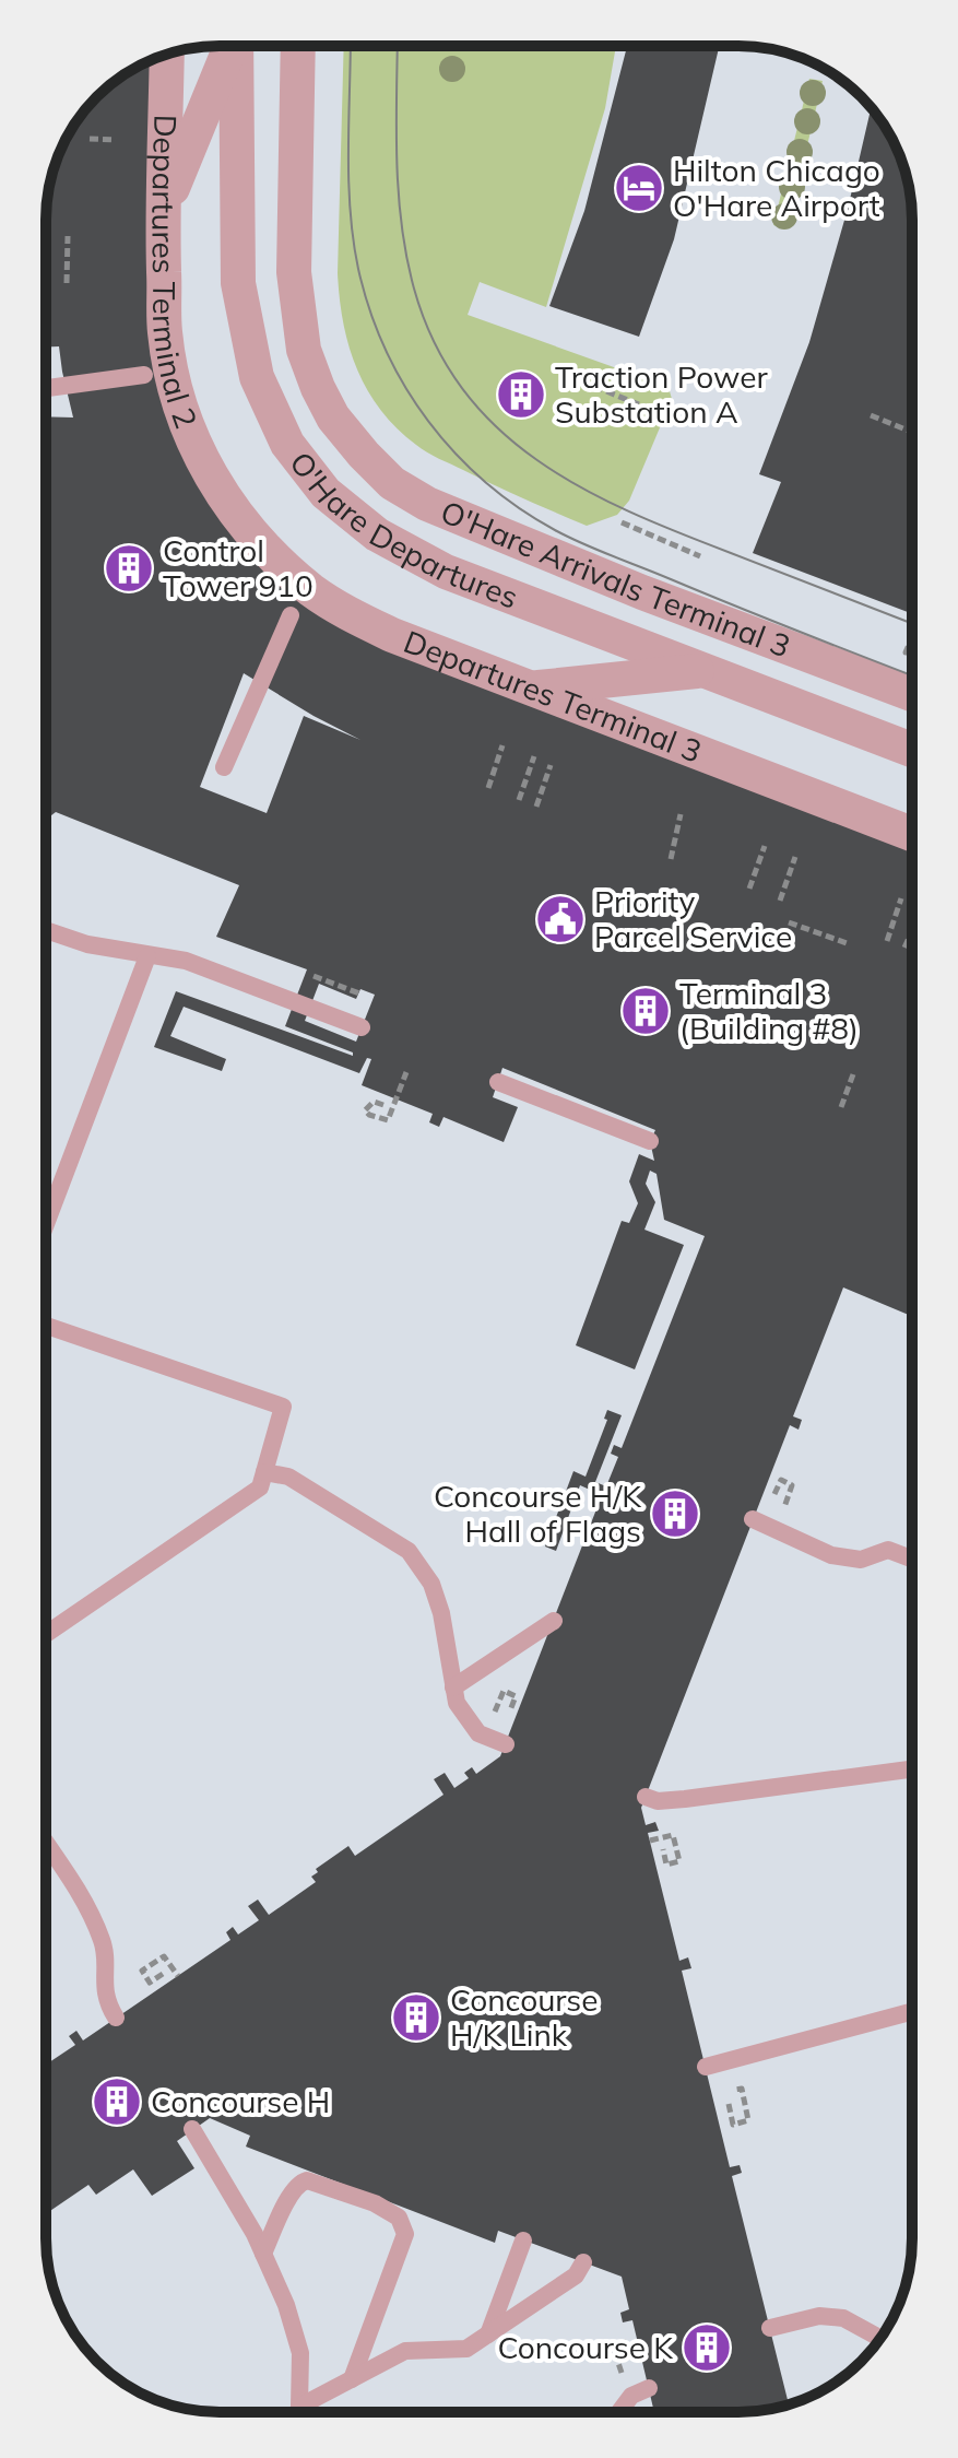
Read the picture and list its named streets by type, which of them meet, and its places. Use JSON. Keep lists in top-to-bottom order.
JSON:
{
  "streets": {
    "street": [
      "Departures Terminal 2",
      "O'Hare Departures",
      "O'Hare Arrivals Terminal 3",
      "Departures Terminal 3"
    ]
  },
  "crossings": [
    ["Departures Terminal 2", "Departures Terminal 3"]
  ],
  "places": {
    "hotel": ["Hilton Chicago O'Hare Airport"],
    "building": [
      "Traction Power Substation A",
      "Control Tower 910",
      "Terminal 3 (Building #8)",
      "Concourse H/K Hall of Flags",
      "Concourse H/K Link",
      "Concourse H",
      "Concourse K"
    ],
    "public building": ["Priority Parcel Service"]
  }
}
